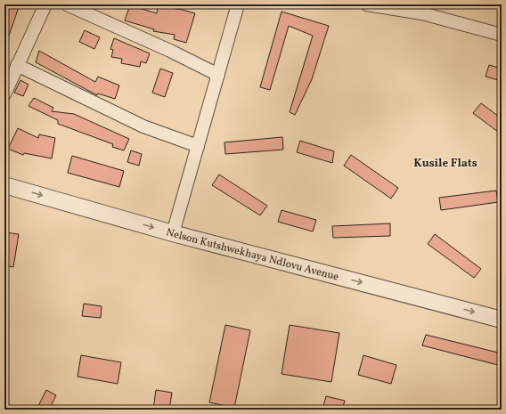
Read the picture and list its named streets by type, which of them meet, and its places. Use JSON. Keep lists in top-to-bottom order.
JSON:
{
  "streets": {
    "street": ["Nelson Kutshwekhaya Ndlovu Avenue"]
  },
  "districts": ["Kusile Flats"]
}
